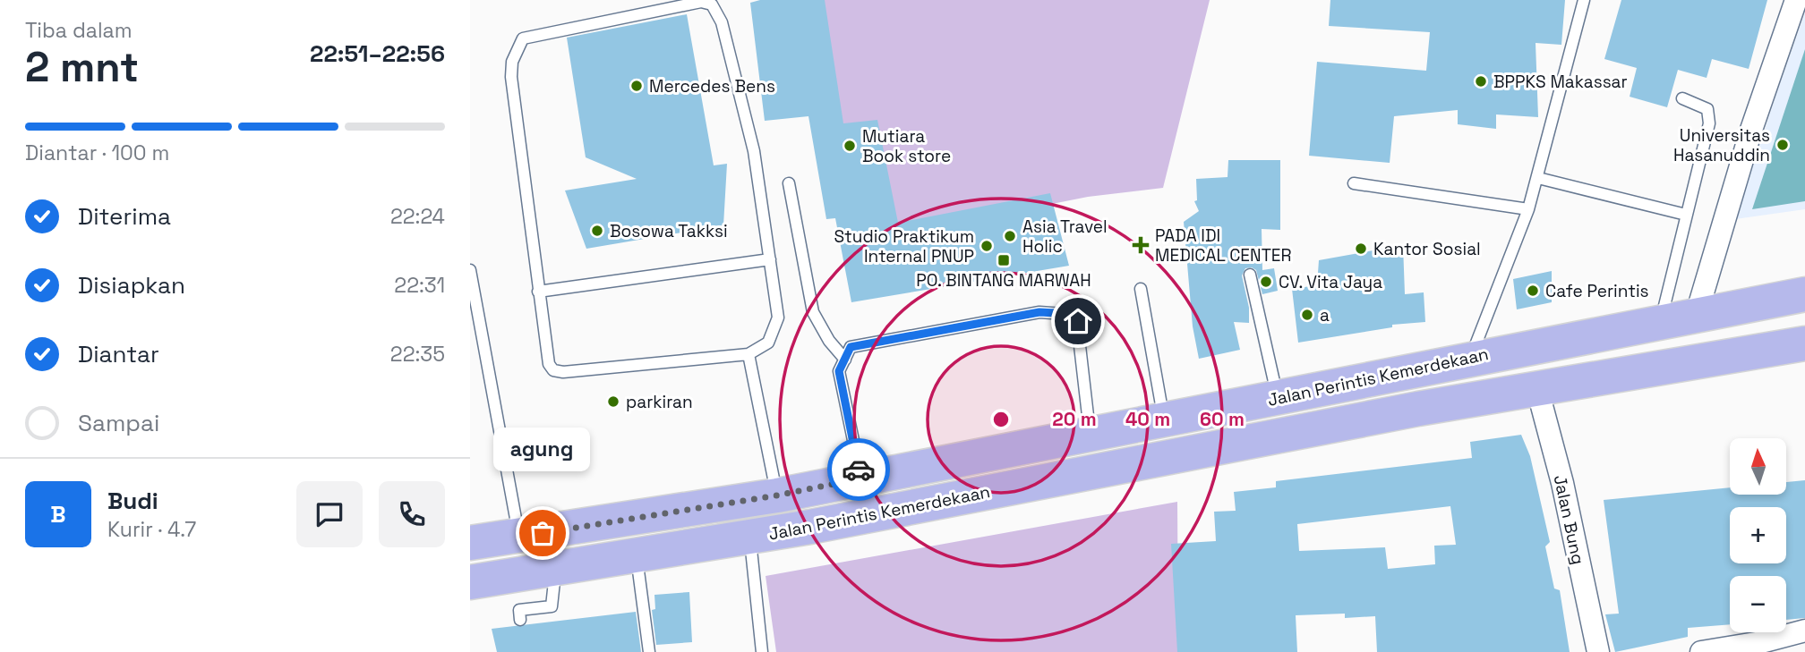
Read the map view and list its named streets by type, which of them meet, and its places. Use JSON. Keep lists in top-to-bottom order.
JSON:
{
  "streets": {
    "highway": ["Jalan Perintis Kemerdekaan"],
    "street": ["Jalan Bung"]
  },
  "crossings": [
    ["Jalan Perintis Kemerdekaan", "Jalan Bung"]
  ],
  "places": {
    "other": [
      "BPPKS Makassar",
      "Mercedes Bens",
      "Universitas Hasanuddin",
      "Mutiara Book store",
      "Bosowa Takksi",
      "Asia Travel Holic",
      "Studio Praktikum Internal PNUP",
      "Kantor Sosial",
      "CV. Vita Jaya",
      "Cafe Perintis",
      "a",
      "parkiran",
      "agung"
    ],
    "health": ["PADA IDI MEDICAL CENTER"],
    "transit": ["PO. BINTANG MARWAH"]
  },
  "north": "top",
  "page": {
    "heading": ["2 mnt", "Tiba dalam", "22:51–22:56"],
    "panel": ["Budi", "Kurir · 4.7"],
    "bar": "Diantar · 100 m",
    "list": [
      ["Diterima", "22:24"],
      ["Disiapkan", "22:31"],
      ["Diantar", "22:35"],
      "Sampai"
    ],
    "bubble": "agung",
    "map_buttons": ["+", "−"],
    "round": "B"
  },
  "rings": ["20 m", "40 m", "60 m"]
}
